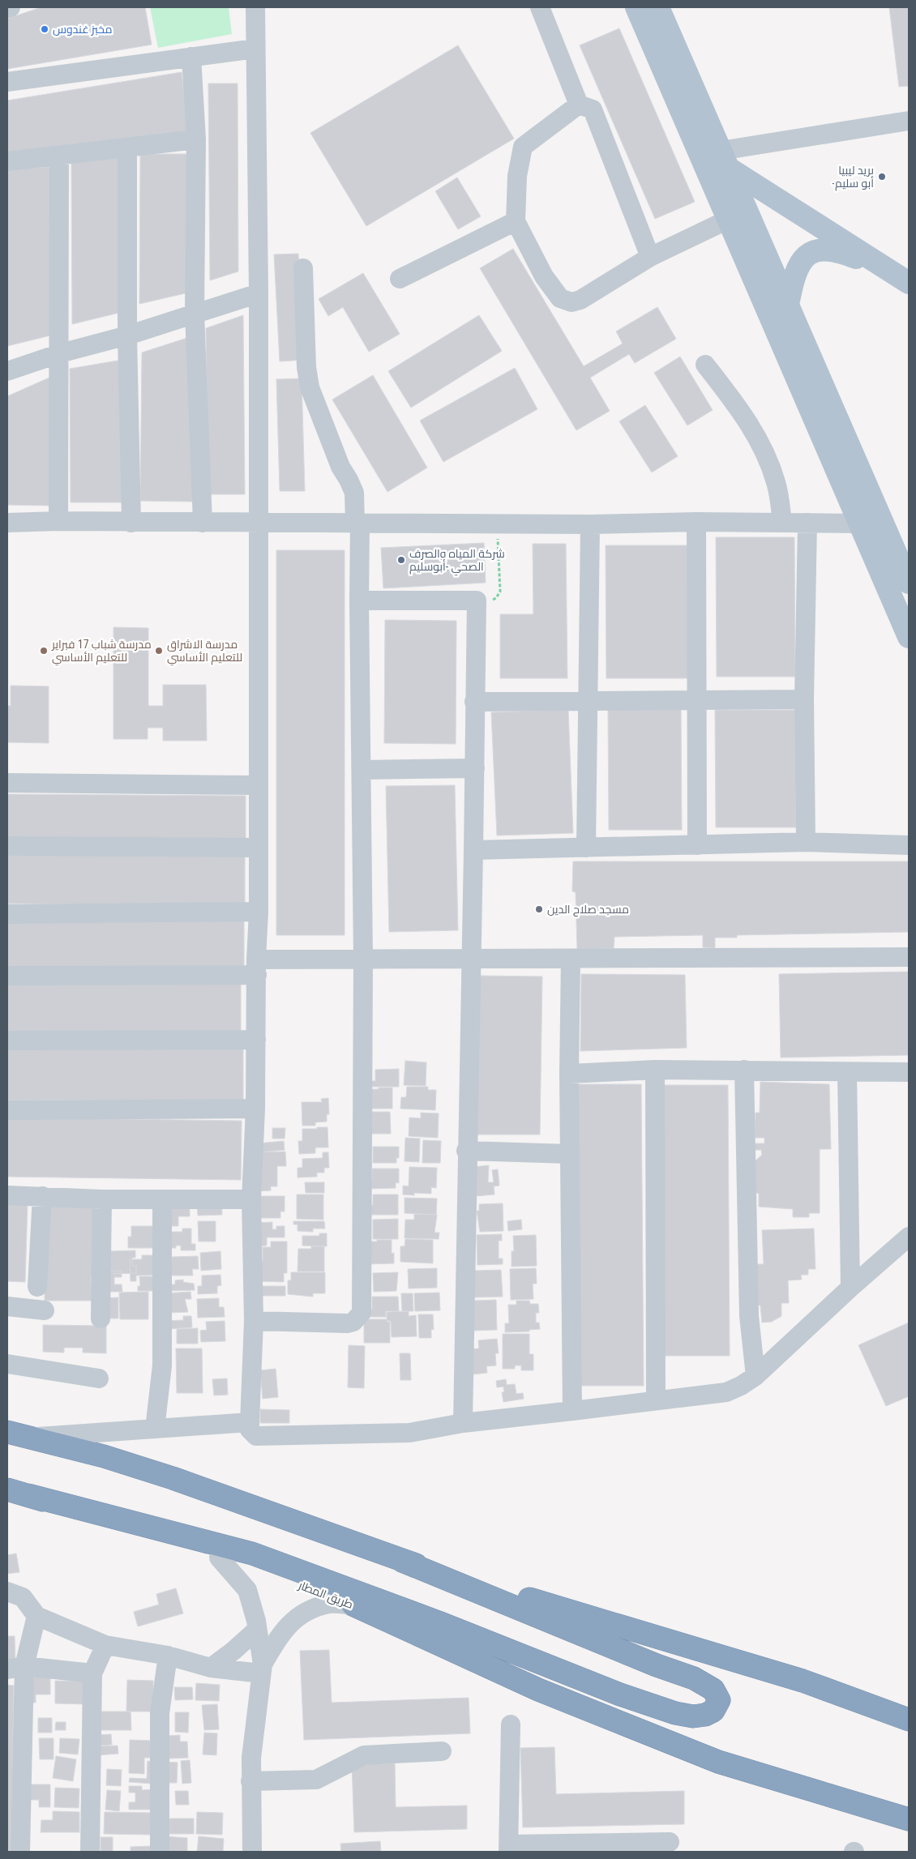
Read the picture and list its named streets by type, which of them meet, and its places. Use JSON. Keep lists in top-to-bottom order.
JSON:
{
  "streets": {
    "highway": ["طريق المطار"]
  },
  "places": [
    "مخبز غندوس",
    "بريد ليبيا -أبو سليم",
    "شركة المياه والصرف الصحي -أبوسليم",
    "مدرسة شباب 17 فبراير للتعليم الأساسي",
    "مدرسة الاشراق للتعليم الأساسي",
    "مسجد صلاح الدين"
  ]
}
